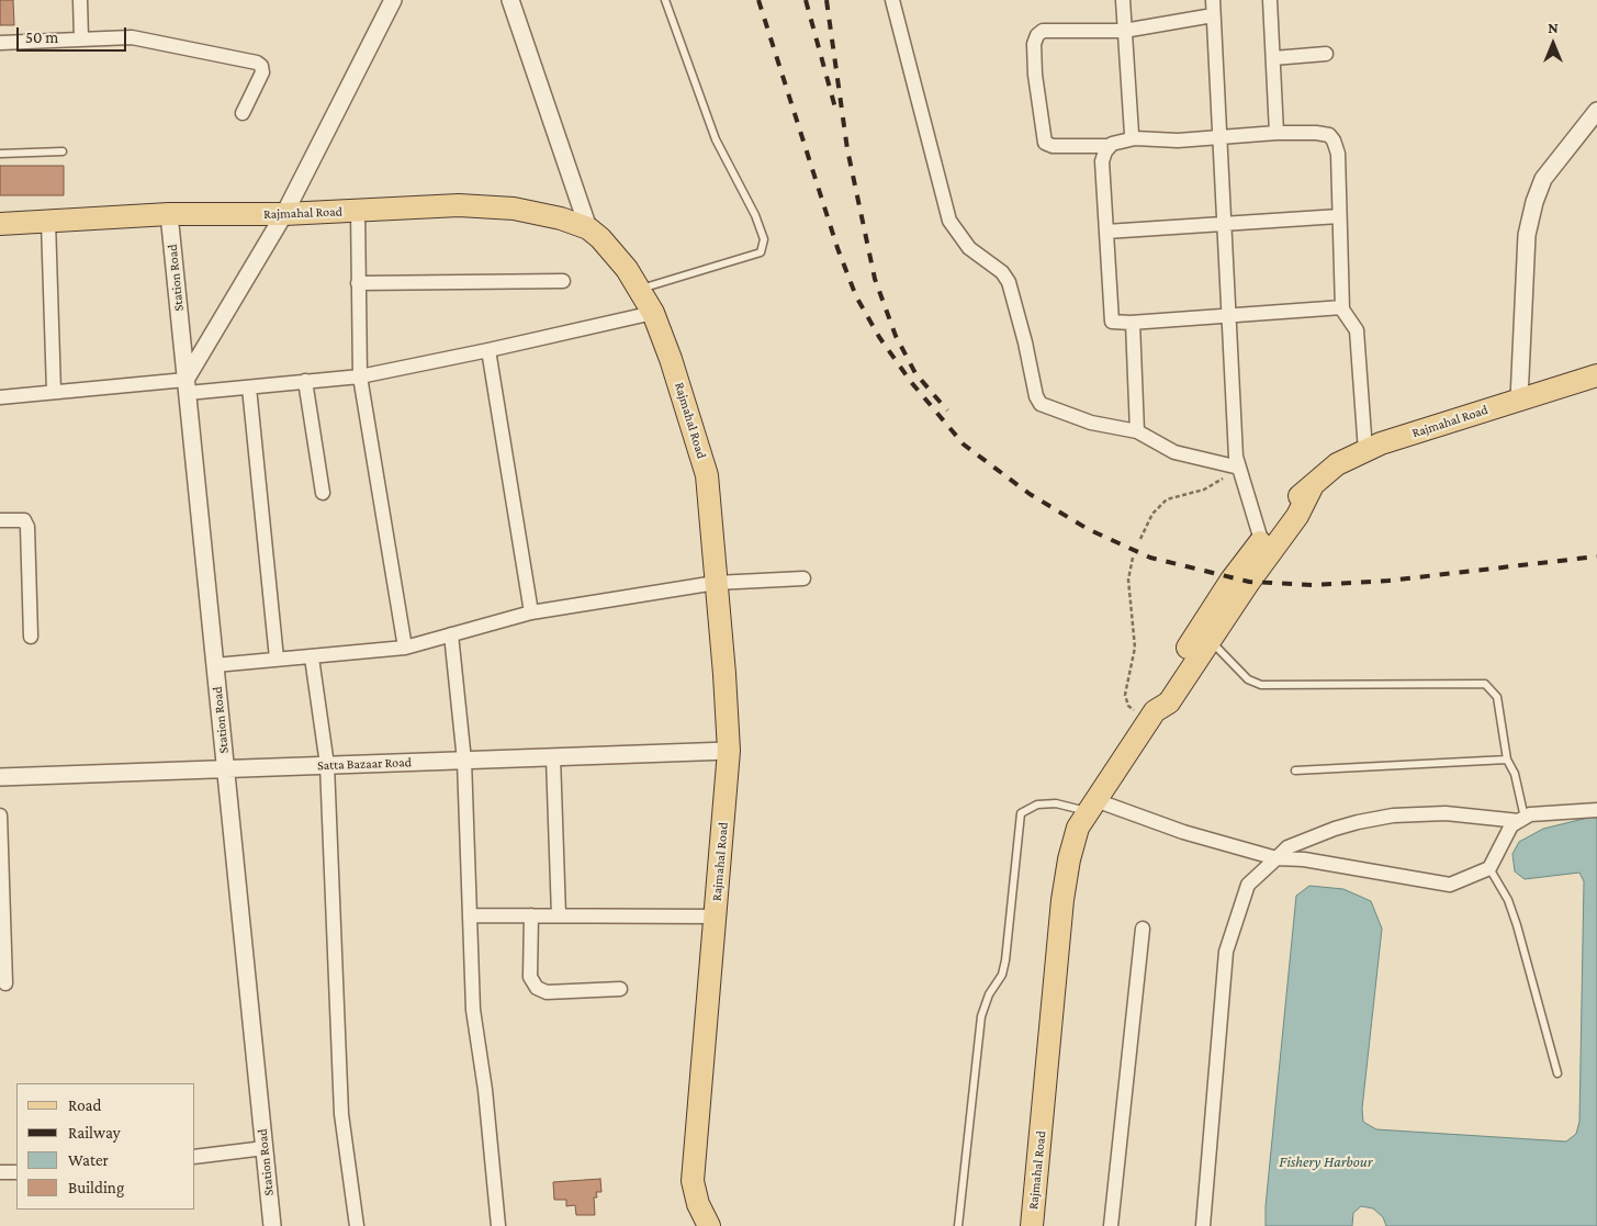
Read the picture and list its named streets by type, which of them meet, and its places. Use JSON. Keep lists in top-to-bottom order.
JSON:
{
  "streets": {
    "main road": ["Rajmahal Road"],
    "street": ["Station Road", "Satta Bazaar Road"]
  },
  "crossings": [
    ["Rajmahal Road", "Station Road"],
    ["Rajmahal Road", "Satta Bazaar Road"],
    ["Station Road", "Satta Bazaar Road"]
  ],
  "water": ["Fishery Harbour"],
  "legend": [
    "Road",
    "Railway",
    "Water",
    "Building"
  ],
  "scale_bar": "50 m",
  "north": "top"
}
